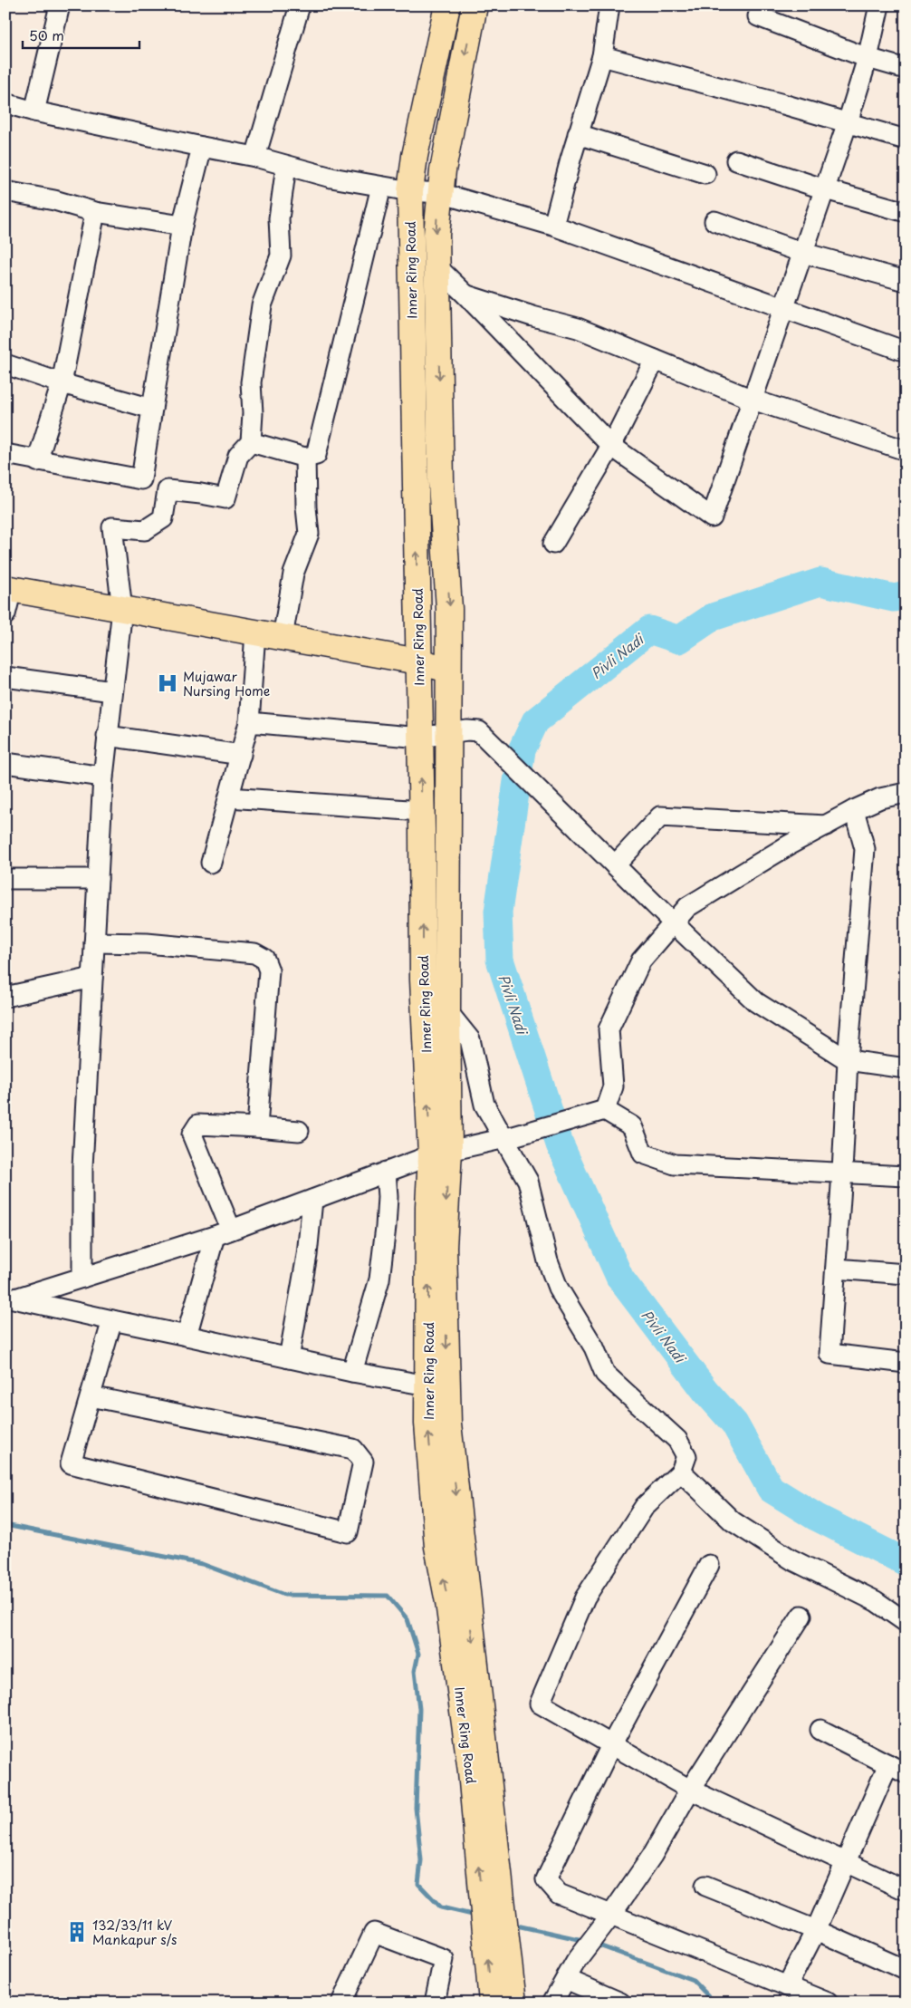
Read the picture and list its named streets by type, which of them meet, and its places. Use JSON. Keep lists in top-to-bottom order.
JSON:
{
  "streets": {
    "main road": ["Inner Ring Road"]
  },
  "water": ["Pivli Nadi"],
  "places": {
    "hospital": ["Mujawar Nursing Home"],
    "building": ["132/33/11 kV Mankapur s/s"]
  },
  "scale_bar": "50 m"
}
